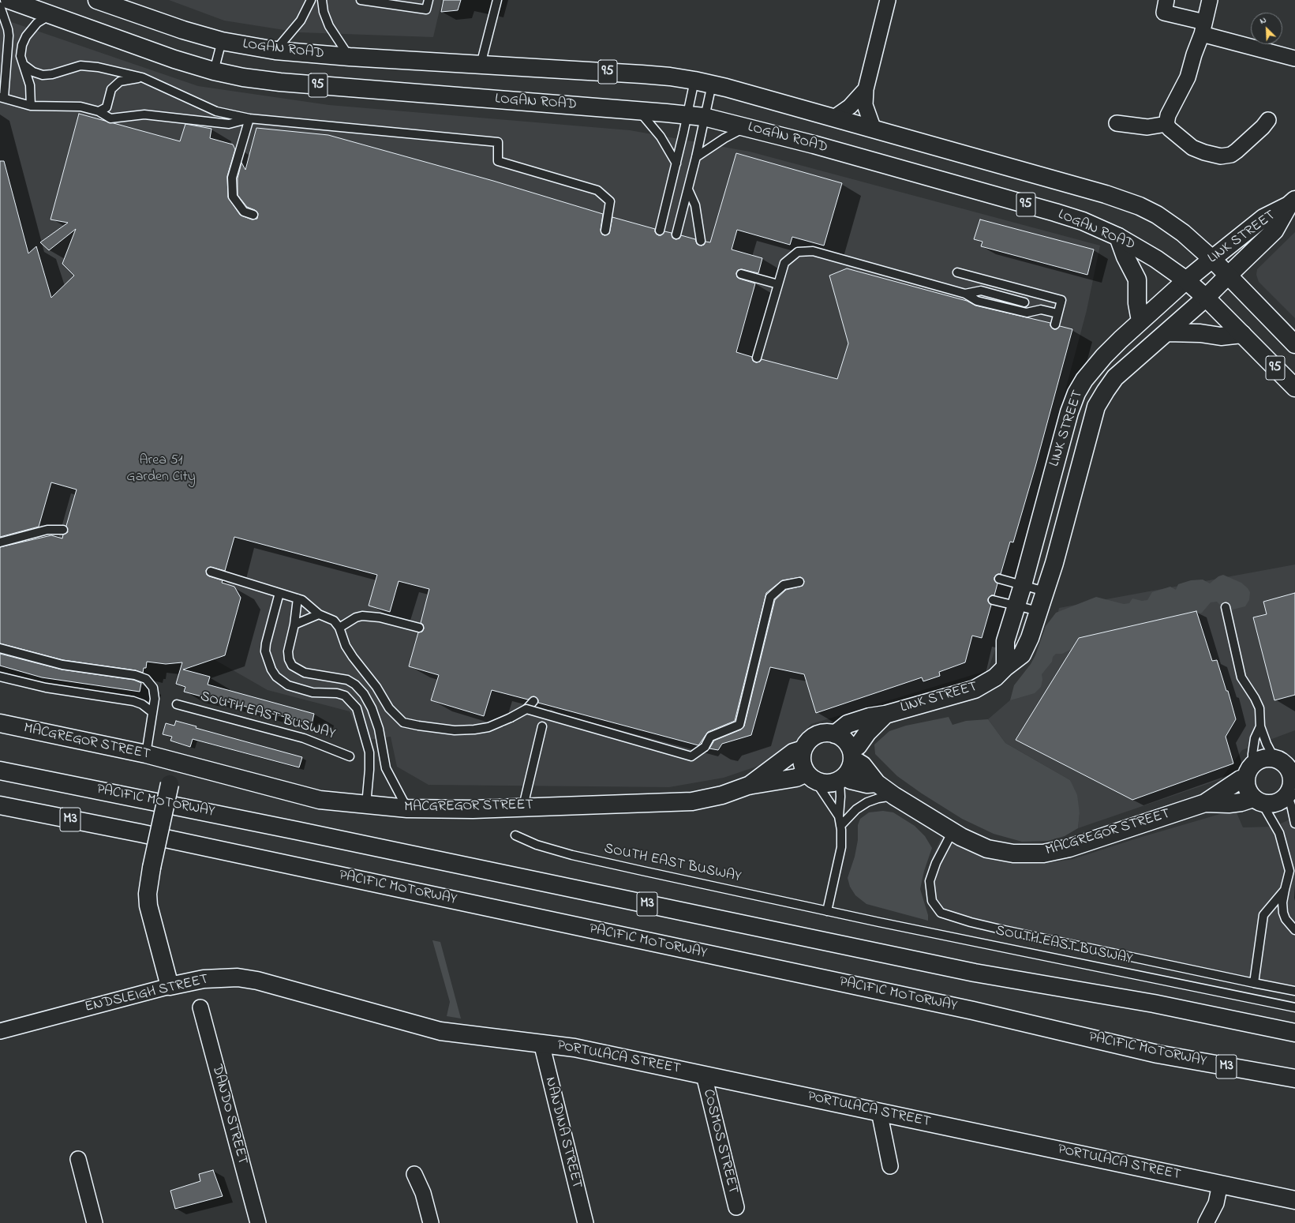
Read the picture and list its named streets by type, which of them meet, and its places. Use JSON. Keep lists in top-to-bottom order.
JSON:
{
  "streets": {
    "main road": [
      "LOGAN ROAD",
      "95",
      "LINK STREET",
      "MACGREGOR STREET",
      "PACIFIC MOTORWAY",
      "M3",
      "ENDSLEIGH STREET",
      "PORTULACA STREET"
    ],
    "street": ["DANDO STREET", "NANDINA STREET", "COSMOS STREET"],
    "lane": ["SOUTH EAST BUSWAY"]
  },
  "crossings": [
    ["LOGAN ROAD", "LINK STREET"],
    ["LINK STREET", "MACGREGOR STREET"],
    ["ENDSLEIGH STREET", "PORTULACA STREET"],
    ["PORTULACA STREET", "NANDINA STREET"],
    ["PORTULACA STREET", "COSMOS STREET"]
  ],
  "parks": ["Area 51 Garden City"],
  "north": "top left"
}
